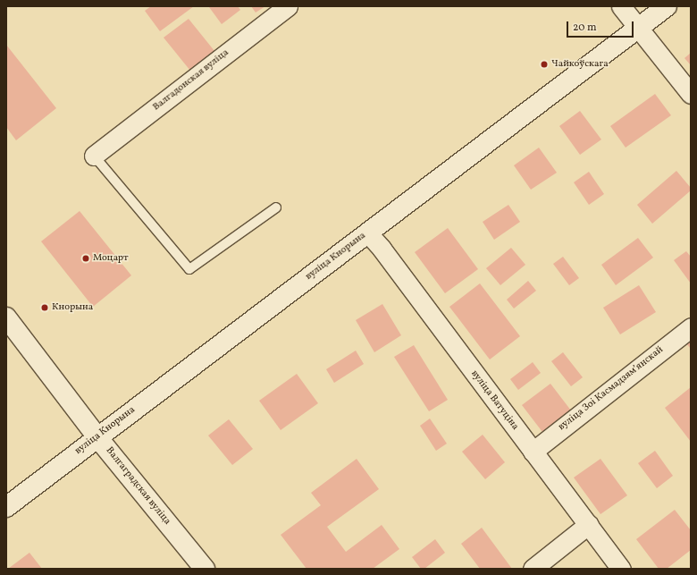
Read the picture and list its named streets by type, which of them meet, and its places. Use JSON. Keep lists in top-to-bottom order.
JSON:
{
  "streets": {
    "main road": ["вуліца Кнорына", "Валгаградская вуліца"],
    "street": ["Валгадонская вуліца", "вуліца Зоі Касмадзямʼянскай", "вуліца Ватуціна"]
  },
  "crossings": [
    ["вуліца Кнорына", "вуліца Ватуціна"],
    ["вуліца Кнорына", "Валгаградская вуліца"],
    ["вуліца Зоі Касмадзямʼянскай", "вуліца Ватуціна"]
  ],
  "places": ["Чайкоўскага", "Моцарт", "Кнорына"],
  "scale_bar": "20 m"
}
